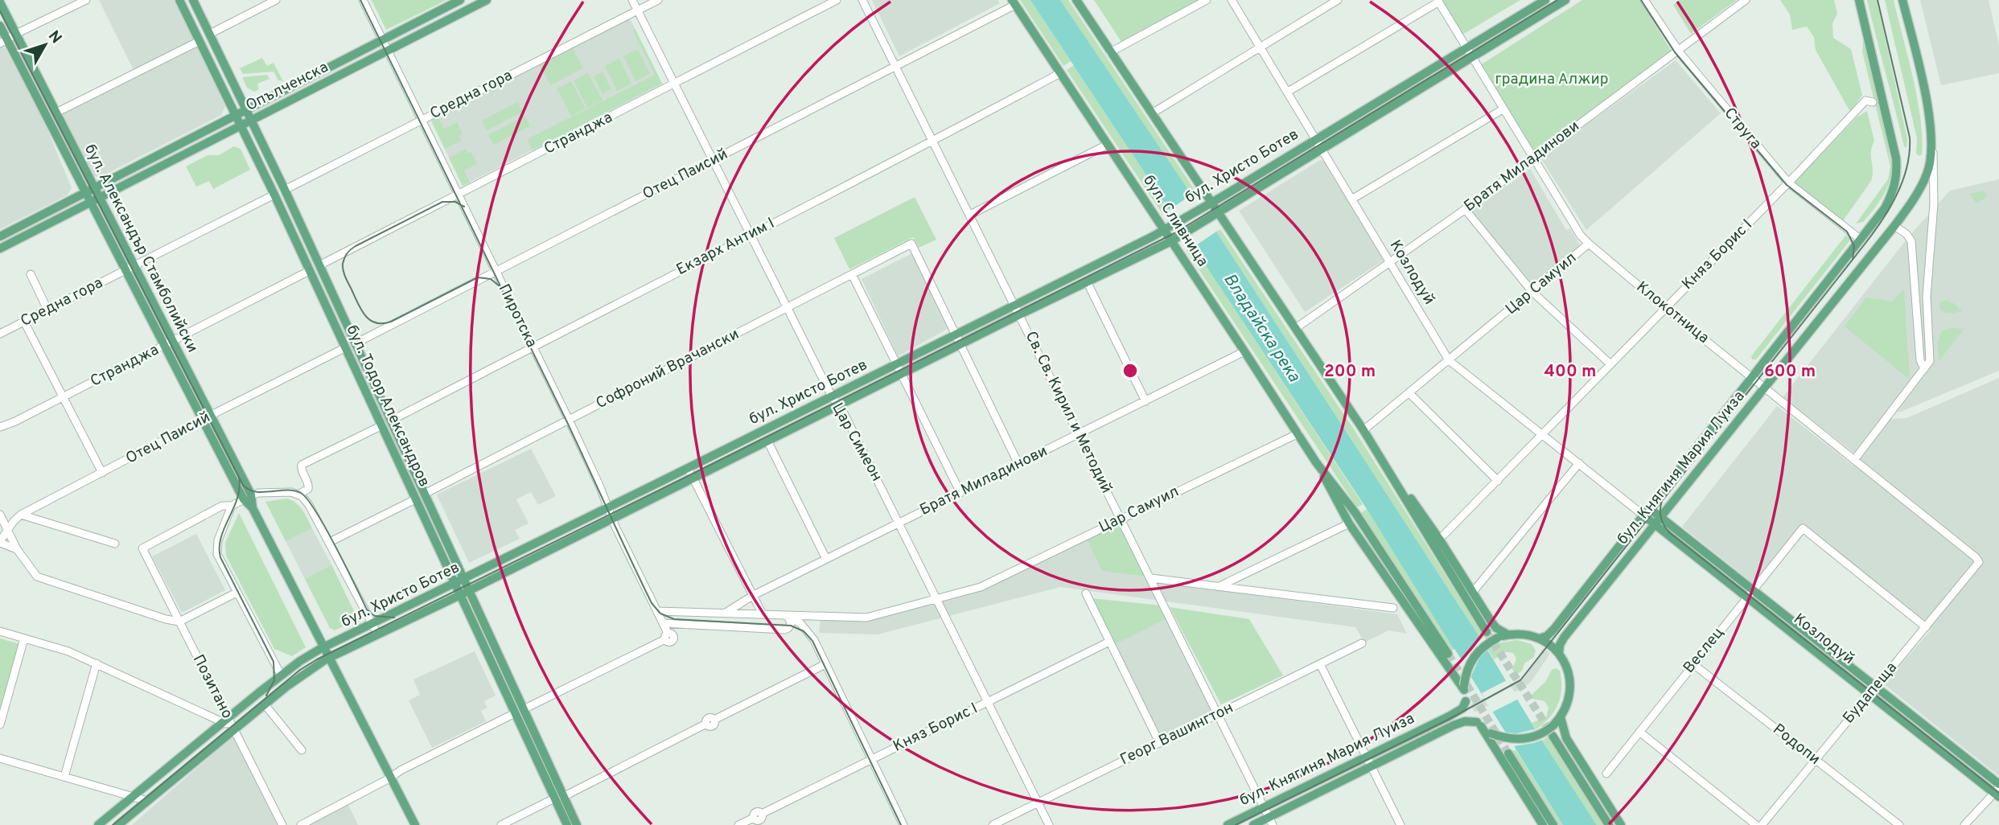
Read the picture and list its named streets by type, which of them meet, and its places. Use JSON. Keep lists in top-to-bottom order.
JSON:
{
  "streets": {
    "main road": [
      "Опълченска",
      "бул. Христо Ботев",
      "бул. Сливница",
      "бул. Александър Стамболийски",
      "Козлодуй",
      "бул. Тодор Александров",
      "бул. Княгиня Мария Луиза"
    ],
    "street": [
      "Средна гора",
      "Струга",
      "Странджа",
      "Братя Миладинови",
      "Отец Паисий",
      "Екзарх Антим I",
      "Княз Борис I",
      "Цар Самуил",
      "Клокотница",
      "Пиротска",
      "Софроний Врачански",
      "Св. Св. Кирил и Методий",
      "Цар Симеон",
      "Веслец",
      "Позитано",
      "Будапеща",
      "Георг Вашингтон",
      "Родопи"
    ]
  },
  "crossings": [
    ["Опълченска", "бул. Александър Стамболийски"],
    ["Опълченска", "Пиротска"],
    ["Опълченска", "бул. Тодор Александров"],
    ["Средна гора", "бул. Александър Стамболийски"],
    ["Средна гора", "Пиротска"],
    ["Средна гора", "бул. Тодор Александров"],
    ["Средна гора", "Цар Симеон"],
    ["Струга", "Братя Миладинови"],
    ["Струга", "Княз Борис I"],
    ["Струга", "бул. Княгиня Мария Луиза"],
    ["Странджа", "бул. Александър Стамболийски"],
    ["Странджа", "Пиротска"],
    ["Странджа", "бул. Тодор Александров"],
    ["Странджа", "Цар Симеон"],
    ["бул. Христо Ботев", "бул. Сливница"],
    ["бул. Христо Ботев", "бул. Александър Стамболийски"],
    ["бул. Христо Ботев", "Козлодуй"],
    ["бул. Христо Ботев", "Клокотница"],
    ["бул. Христо Ботев", "Пиротска"],
    ["бул. Христо Ботев", "Софроний Врачански"],
    ["бул. Христо Ботев", "бул. Тодор Александров"],
    ["бул. Христо Ботев", "Св. Св. Кирил и Методий"],
    ["бул. Христо Ботев", "Цар Симеон"],
    ["бул. Христо Ботев", "Позитано"],
    ["Братя Миладинови", "бул. Сливница"],
    ["Братя Миладинови", "Козлодуй"],
    ["Братя Миладинови", "Цар Самуил"],
    ["Братя Миладинови", "Клокотница"],
    ["Братя Миладинови", "Св. Св. Кирил и Методий"],
    ["Братя Миладинови", "Цар Симеон"],
    ["Отец Паисий", "бул. Сливница"],
    ["Отец Паисий", "бул. Александър Стамболийски"],
    ["Отец Паисий", "Пиротска"],
    ["Отец Паисий", "бул. Тодор Александров"],
    ["Отец Паисий", "Св. Св. Кирил и Методий"],
    ["Отец Паисий", "Цар Симеон"],
    ["бул. Сливница", "Екзарх Антим I"],
    ["бул. Сливница", "Цар Самуил"],
    ["Екзарх Антим I", "Пиротска"],
    ["Екзарх Антим I", "бул. Тодор Александров"],
    ["Екзарх Антим I", "Св. Св. Кирил и Методий"],
    ["Екзарх Антим I", "Цар Симеон"],
    ["Княз Борис I", "Козлодуй"],
    ["Княз Борис I", "Клокотница"],
    ["Княз Борис I", "Цар Симеон"],
    ["Козлодуй", "Цар Самуил"],
    ["Козлодуй", "бул. Княгиня Мария Луиза"],
    ["Козлодуй", "Веслец"],
    ["Козлодуй", "Будапеща"],
    ["Цар Самуил", "Клокотница"],
    ["Цар Самуил", "Пиротска"],
    ["Цар Самуил", "Св. Св. Кирил и Методий"],
    ["Цар Самуил", "Цар Симеон"],
    ["Клокотница", "бул. Княгиня Мария Луиза"],
    ["Клокотница", "Будапеща"],
    ["Пиротска", "Софроний Врачански"],
    ["Пиротска", "бул. Тодор Александров"],
    ["Софроний Врачански", "бул. Тодор Александров"],
    ["Софроний Врачански", "Цар Симеон"],
    ["Св. Св. Кирил и Методий", "бул. Княгиня Мария Луиза"],
    ["Св. Св. Кирил и Методий", "Георг Вашингтон"],
    ["Цар Симеон", "Георг Вашингтон"],
    ["Веслец", "Будапеща"],
    ["Веслец", "Родопи"],
    ["Будапеща", "Родопи"]
  ],
  "water": ["Владайска река"],
  "parks": ["градина Алжир"],
  "north": "top right",
  "rings": ["200 m", "400 m", "600 m"]
}
